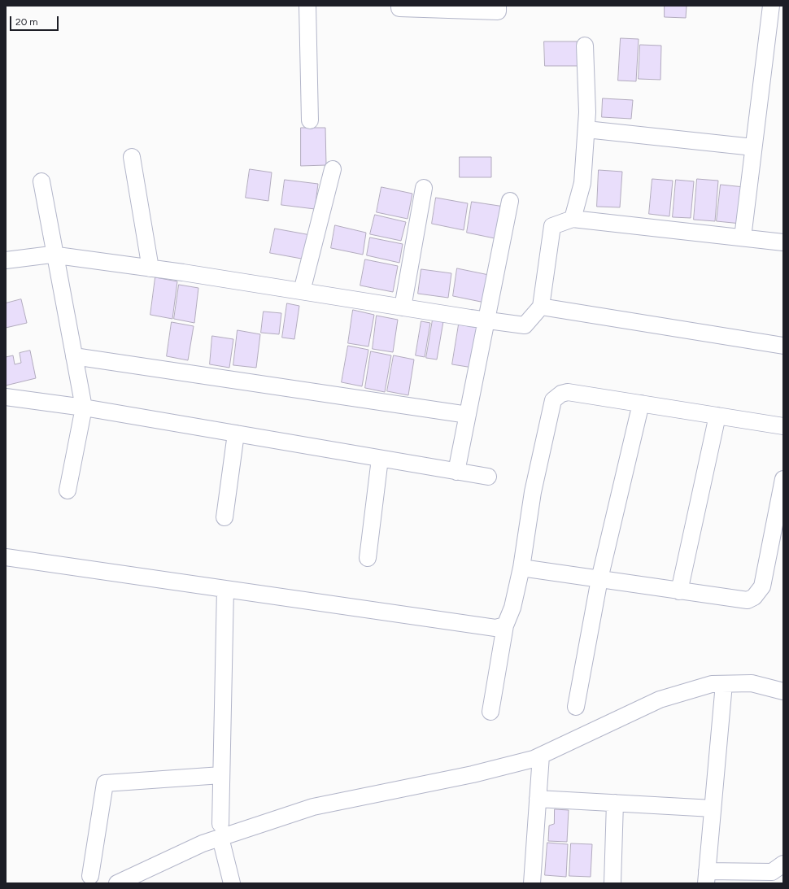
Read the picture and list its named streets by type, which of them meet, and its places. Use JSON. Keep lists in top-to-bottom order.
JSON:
{
  "scale_bar": "20 m"
}
